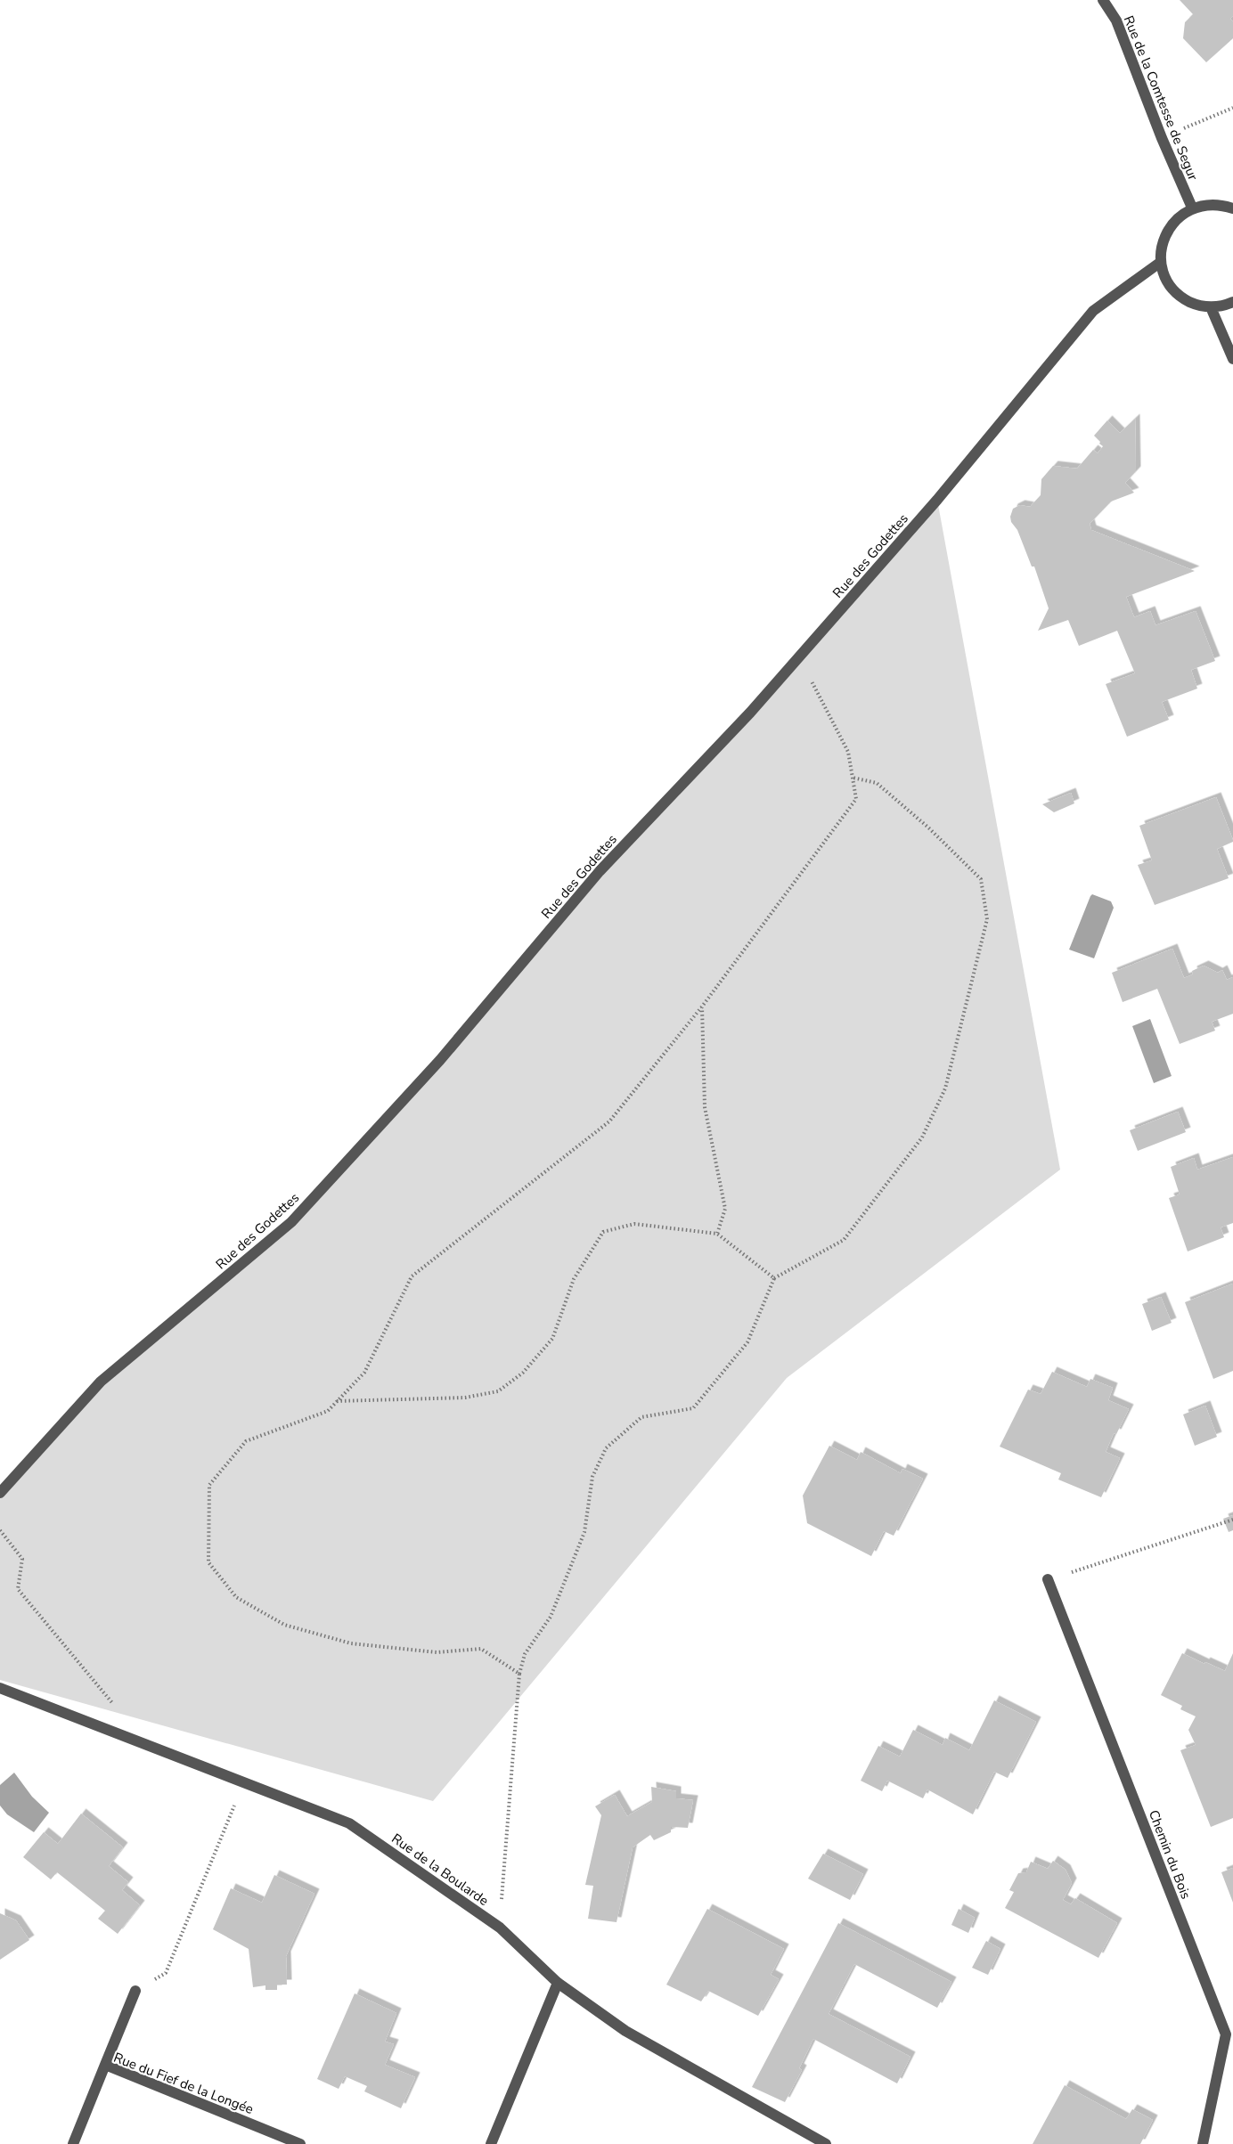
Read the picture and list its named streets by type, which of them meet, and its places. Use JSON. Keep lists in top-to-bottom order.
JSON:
{
  "streets": {
    "street": [
      "Rue de la Comtesse de Segur",
      "Rue des Godettes",
      "Chemin du Bois",
      "Rue de la Boularde",
      "Rue du Fief de la Longée"
    ]
  }
}
